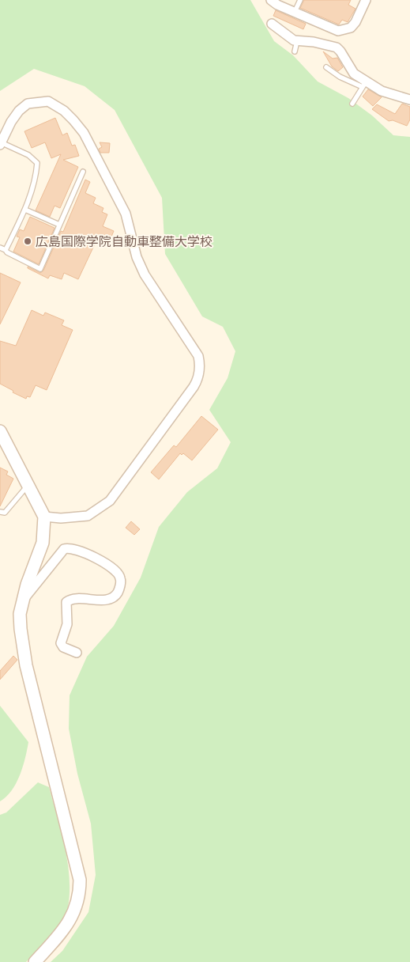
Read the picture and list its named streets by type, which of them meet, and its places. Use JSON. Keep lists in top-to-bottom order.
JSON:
{
  "places": ["広島国際学院自動車整備大学校"]
}
